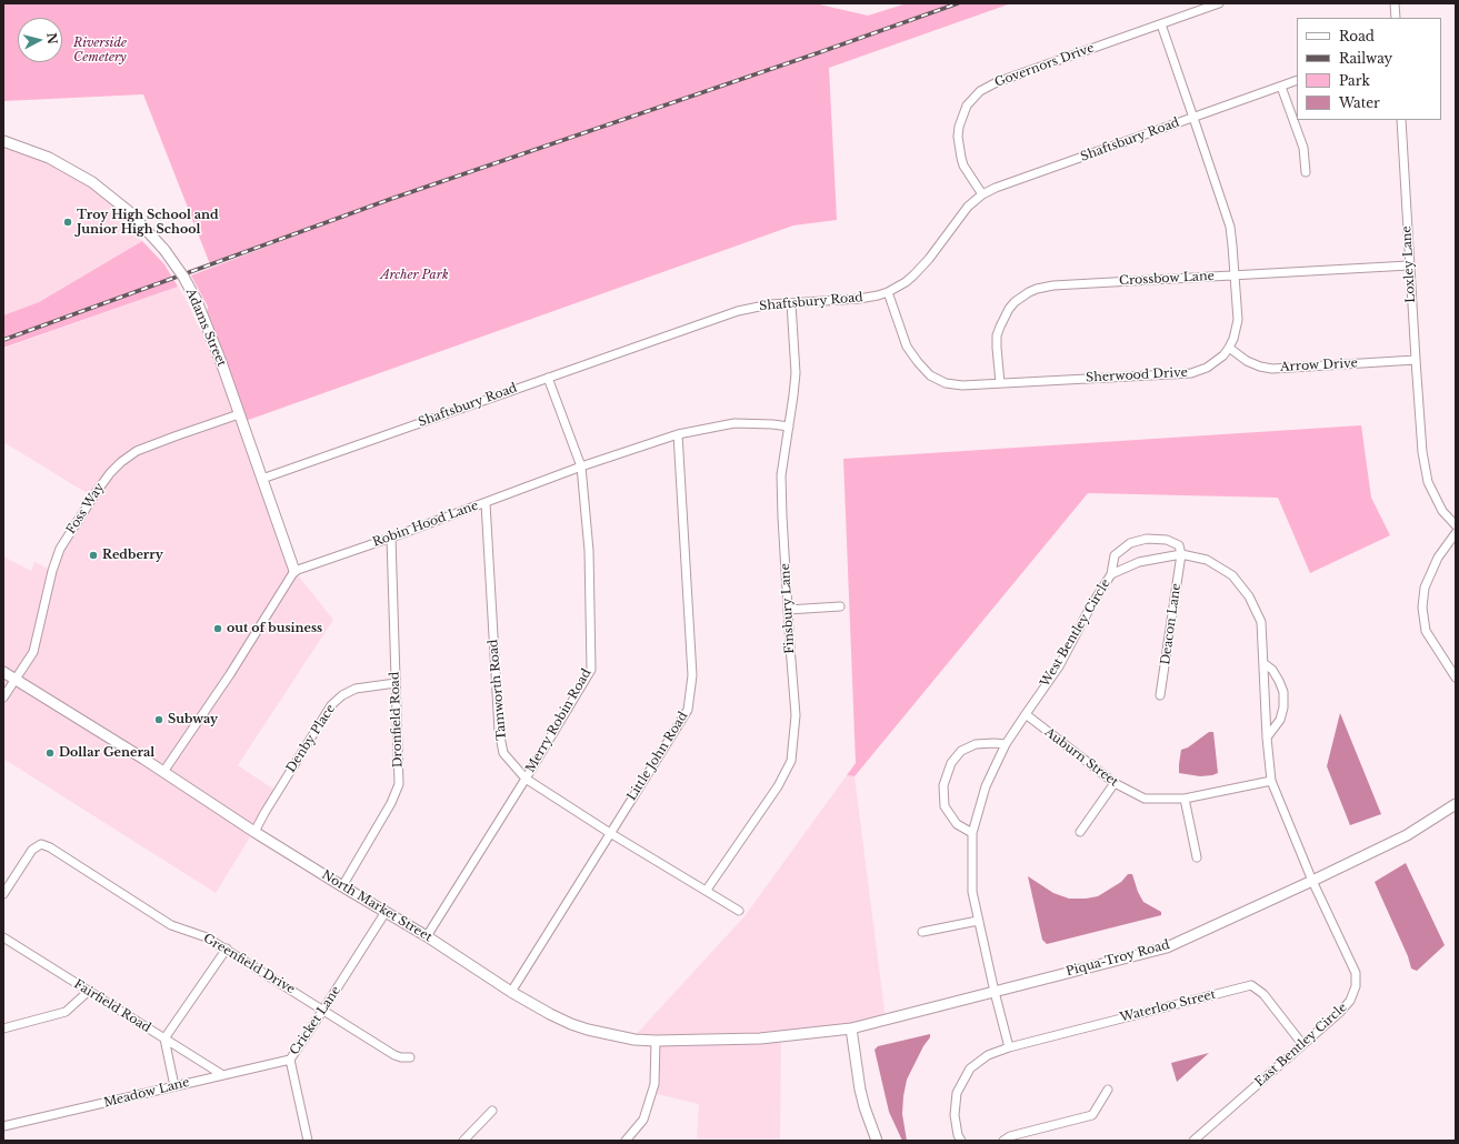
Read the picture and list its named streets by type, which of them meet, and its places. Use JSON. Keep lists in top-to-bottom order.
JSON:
{
  "streets": {
    "street": [
      "Governors Drive",
      "Shaftsbury Road",
      "Loxley Lane",
      "Crossbow Lane",
      "Adams Street",
      "Arrow Drive",
      "Sherwood Drive",
      "Foss Way",
      "Robin Hood Lane",
      "Finsbury Lane",
      "Deacon Lane",
      "West Bentley Circle",
      "Tamworth Road",
      "Dronfield Road",
      "Merry Robin Road",
      "Denby Place",
      "Little John Road",
      "Auburn Street",
      "North Market Street",
      "Piqua-Troy Road",
      "Greenfield Drive",
      "Fairfield Road",
      "Waterloo Street",
      "Cricket Lane",
      "East Bentley Circle",
      "Meadow Lane"
    ]
  },
  "crossings": [
    ["Governors Drive", "Shaftsbury Road"],
    ["Governors Drive", "Sherwood Drive"],
    ["Shaftsbury Road", "Adams Street"],
    ["Shaftsbury Road", "Sherwood Drive"],
    ["Shaftsbury Road", "Finsbury Lane"],
    ["Shaftsbury Road", "Merry Robin Road"],
    ["Loxley Lane", "Crossbow Lane"],
    ["Loxley Lane", "Arrow Drive"],
    ["Crossbow Lane", "Sherwood Drive"],
    ["Adams Street", "Foss Way"],
    ["Adams Street", "Robin Hood Lane"],
    ["Arrow Drive", "Sherwood Drive"],
    ["Foss Way", "North Market Street"],
    ["Robin Hood Lane", "Finsbury Lane"],
    ["Robin Hood Lane", "Tamworth Road"],
    ["Robin Hood Lane", "Dronfield Road"],
    ["Robin Hood Lane", "Merry Robin Road"],
    ["Robin Hood Lane", "Little John Road"],
    ["Finsbury Lane", "Tamworth Road"],
    ["Deacon Lane", "West Bentley Circle"],
    ["West Bentley Circle", "Auburn Street"],
    ["West Bentley Circle", "Piqua-Troy Road"],
    ["West Bentley Circle", "East Bentley Circle"],
    ["Tamworth Road", "Merry Robin Road"],
    ["Tamworth Road", "Little John Road"],
    ["Dronfield Road", "Denby Place"],
    ["Dronfield Road", "North Market Street"],
    ["Merry Robin Road", "North Market Street"],
    ["Denby Place", "North Market Street"],
    ["Little John Road", "North Market Street"],
    ["North Market Street", "Piqua-Troy Road"],
    ["North Market Street", "Cricket Lane"],
    ["Piqua-Troy Road", "East Bentley Circle"],
    ["Greenfield Drive", "Cricket Lane"],
    ["Fairfield Road", "Meadow Lane"],
    ["Waterloo Street", "East Bentley Circle"],
    ["Cricket Lane", "Meadow Lane"]
  ],
  "parks": ["Riverside Cemetery", "Archer Park"],
  "places": [
    "Troy High School and Junior High School",
    "Redberry",
    "out of business",
    "Subway",
    "Dollar General"
  ],
  "legend": [
    "Road",
    "Railway",
    "Park",
    "Water"
  ],
  "north": "right"
}
